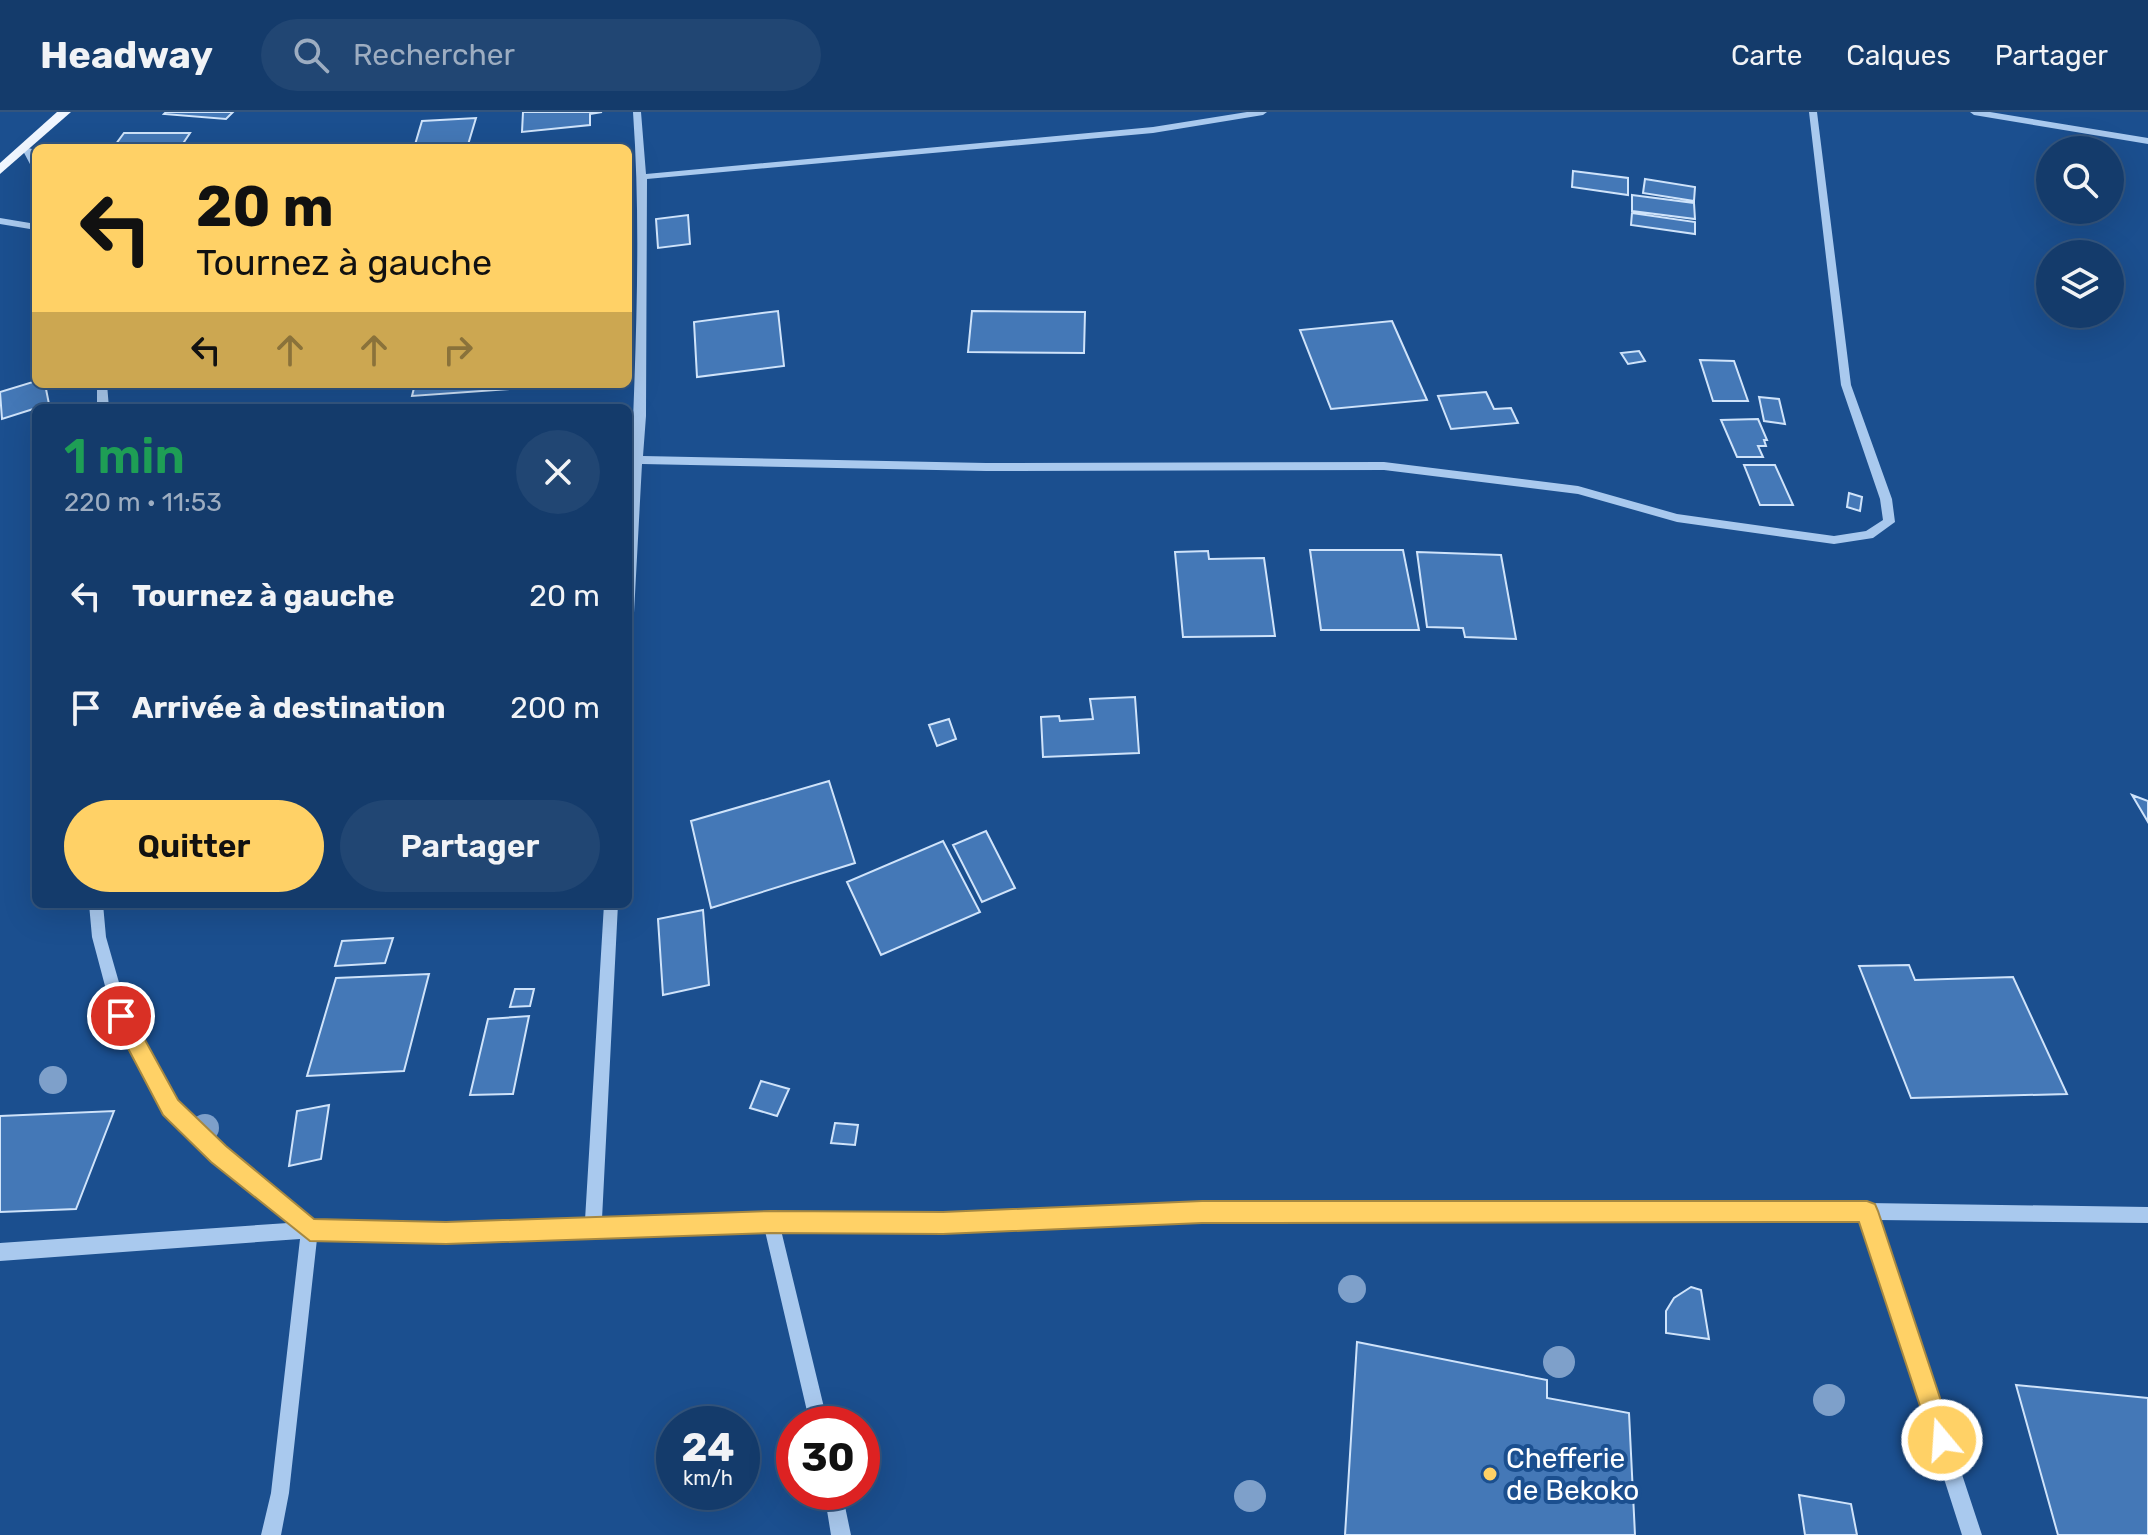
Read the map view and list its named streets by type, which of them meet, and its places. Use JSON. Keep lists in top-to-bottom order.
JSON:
{
  "places": ["Chefferie de Bekoko"],
  "page": {
    "header": "Headway",
    "search": "Rechercher",
    "nav": ["Carte", "Calques", "Partager"],
    "turn": ["20 m", "Tournez à gauche"],
    "heading": ["1 min", "220 m · 11:53"],
    "list": [
      {
        "name": "Tournez à gauche",
        "value": "20 m"
      },
      {
        "name": "Arrivée à destination",
        "value": "200 m"
      }
    ],
    "buttons": ["Quitter", "Partager"],
    "speed": "24 km/h",
    "limit": "30"
  }
}
